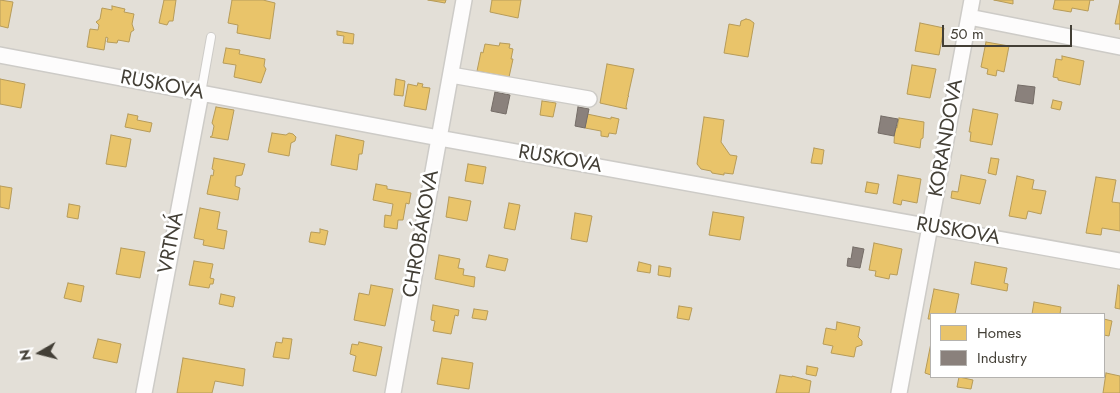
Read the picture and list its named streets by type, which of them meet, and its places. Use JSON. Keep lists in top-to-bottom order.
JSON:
{
  "streets": {
    "street": [
      "RUSKOVA",
      "KORANDOVA",
      "CHROBÁKOVA",
      "VRTNÁ"
    ]
  },
  "crossings": [
    ["RUSKOVA", "KORANDOVA"],
    ["RUSKOVA", "CHROBÁKOVA"],
    ["RUSKOVA", "VRTNÁ"]
  ],
  "legend": ["Homes", "Industry"],
  "scale_bar": "50 m",
  "north": "left"
}
